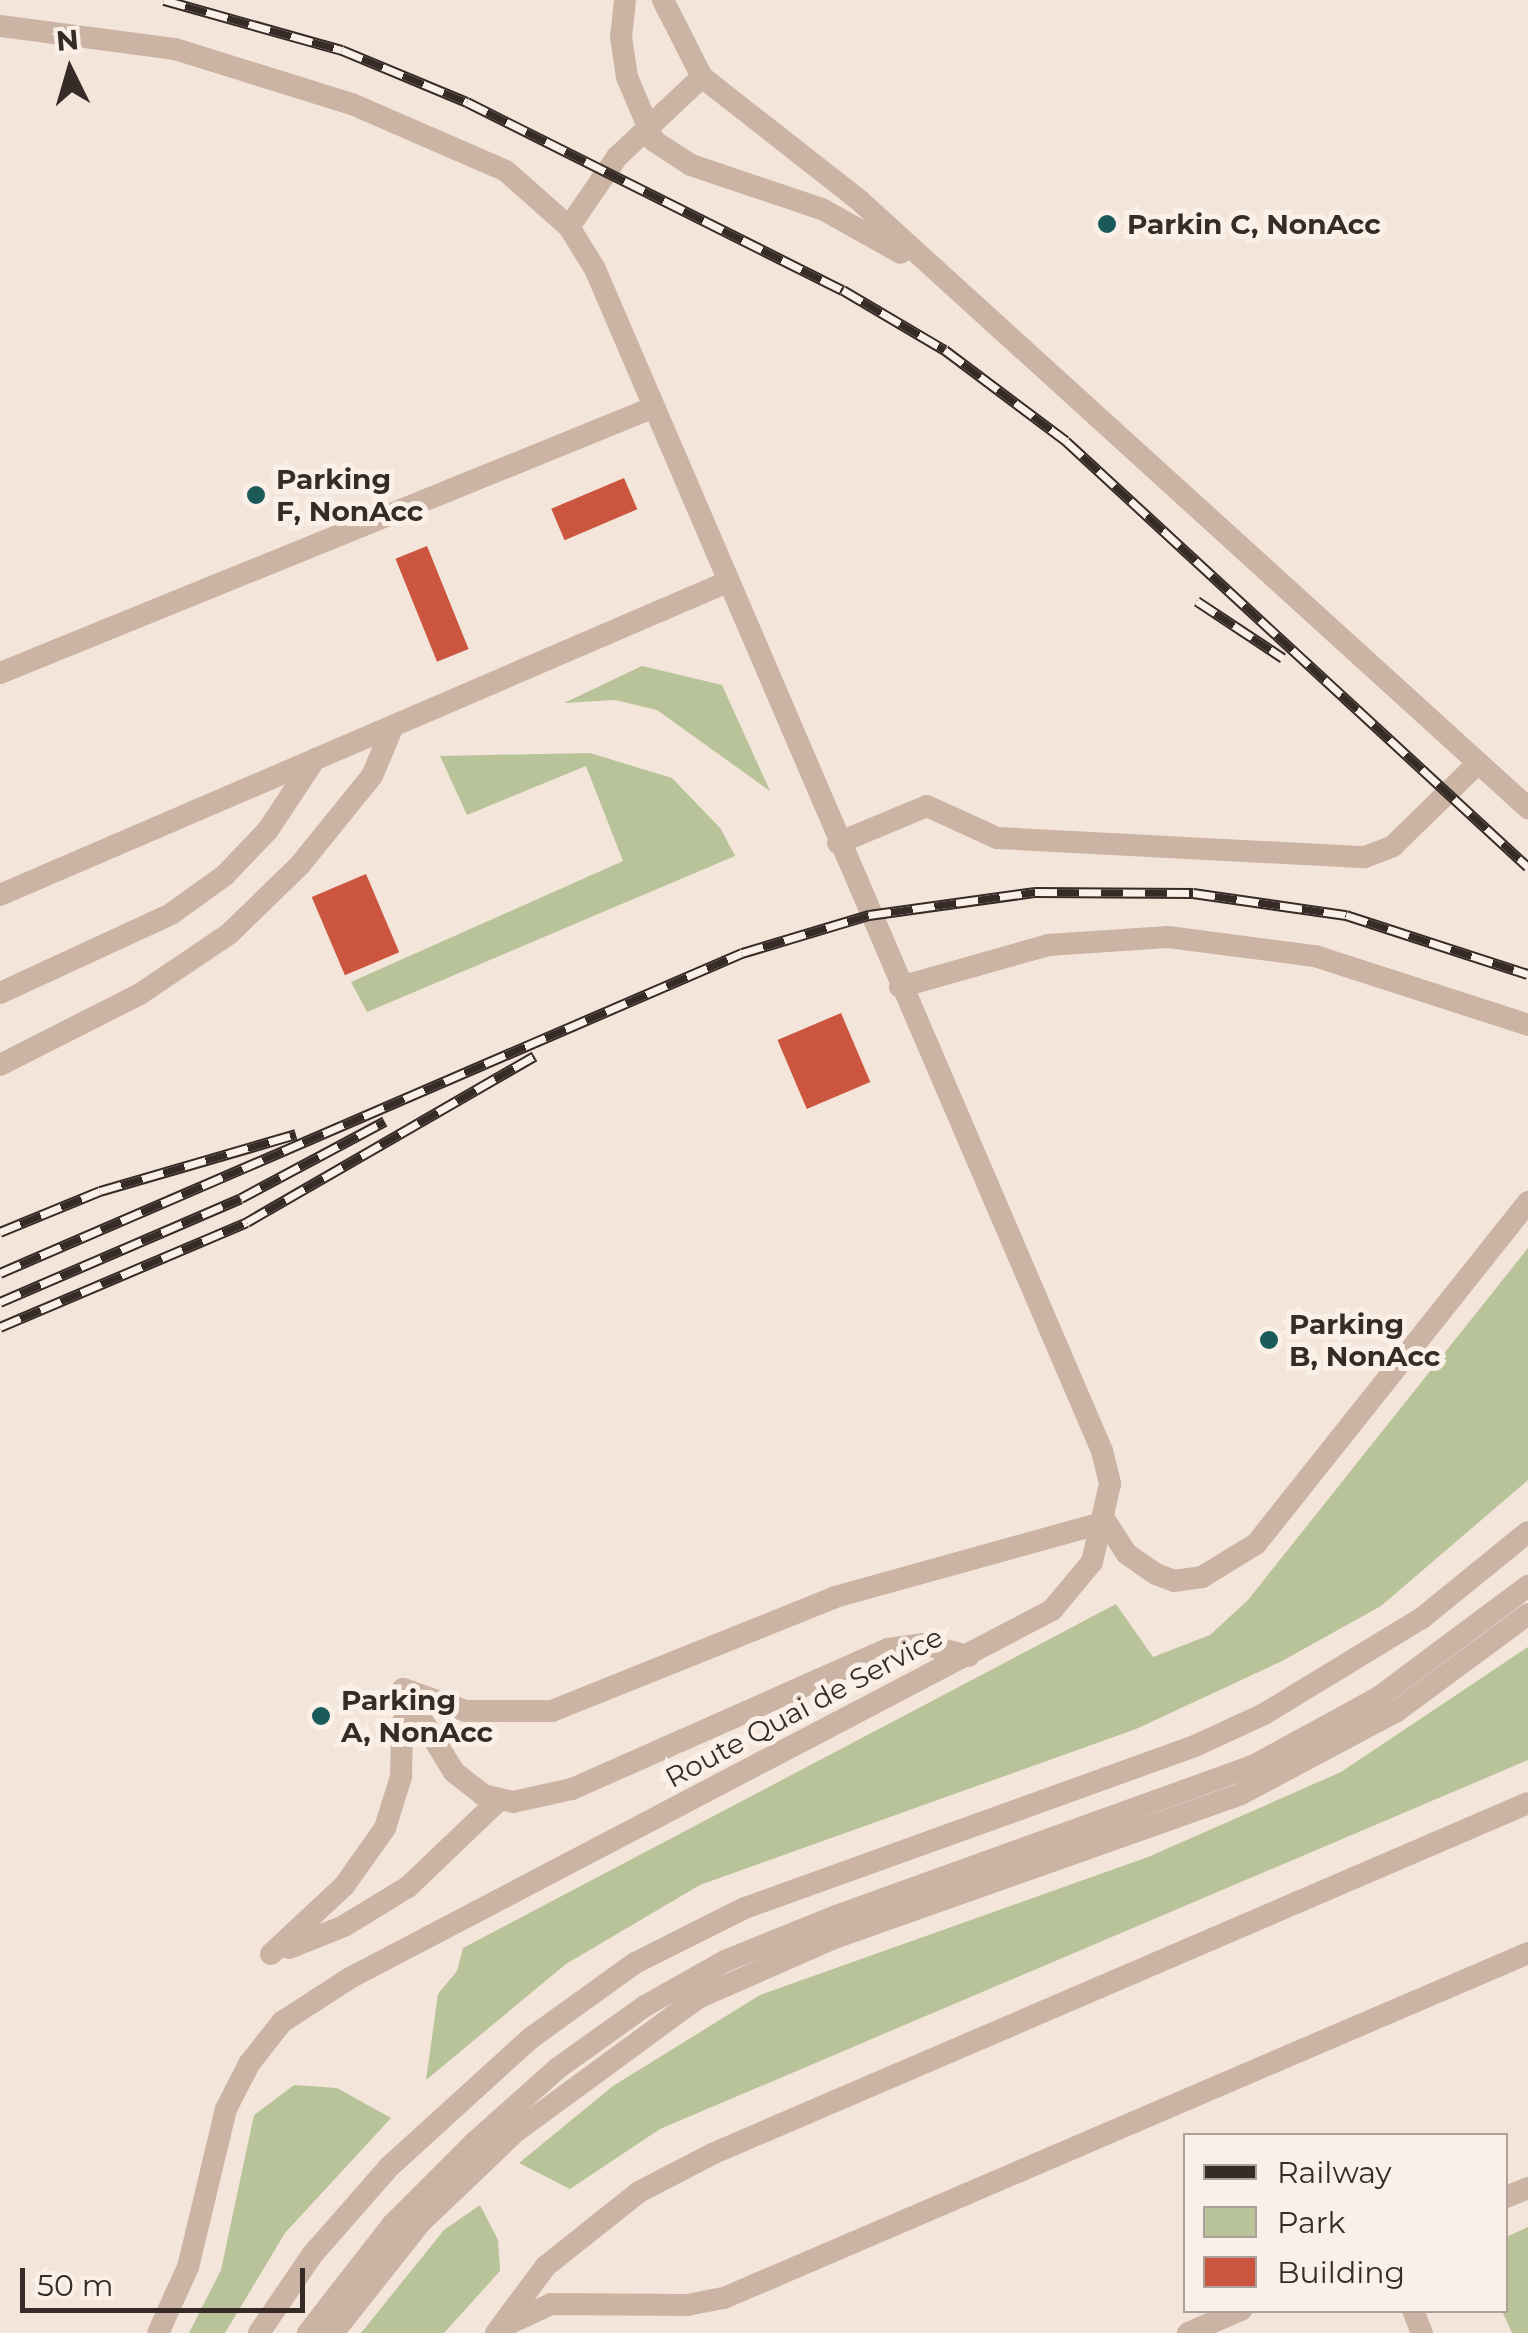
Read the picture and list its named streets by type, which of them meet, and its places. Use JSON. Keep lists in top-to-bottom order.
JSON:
{
  "streets": {
    "lane": ["Route Quai de Service"]
  },
  "places": [
    "Parkin C, NonAcc",
    "Parking F, NonAcc",
    "Parking B, NonAcc",
    "Parking A, NonAcc"
  ],
  "legend": ["Railway", "Park", "Building"],
  "scale_bar": "50 m",
  "north": "top"
}
